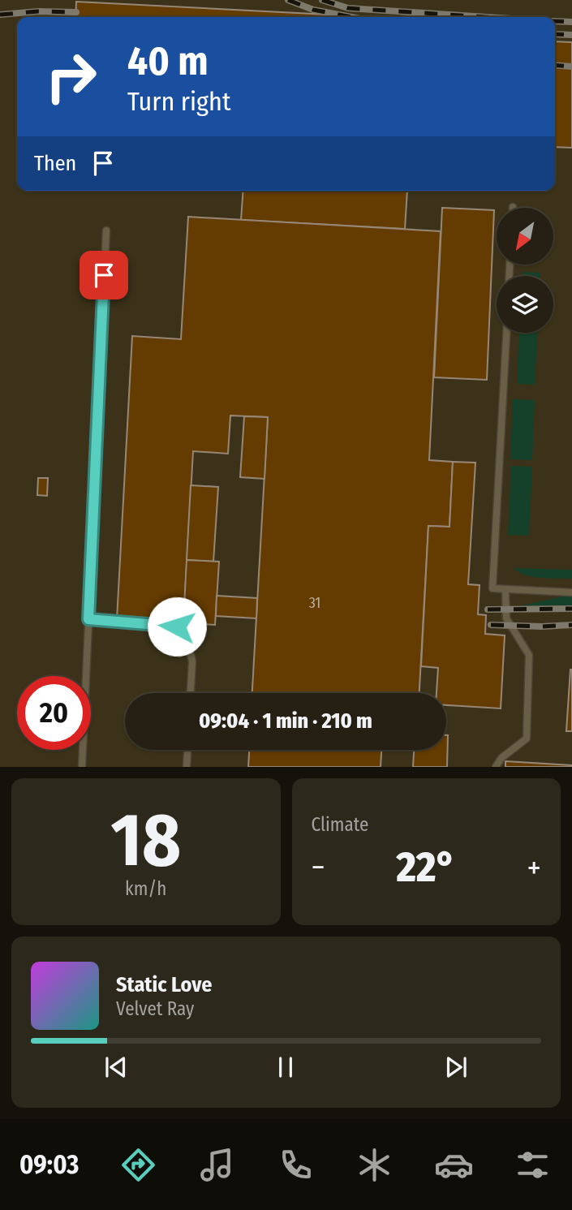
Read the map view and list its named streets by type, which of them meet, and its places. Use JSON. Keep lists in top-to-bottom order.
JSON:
{
  "house_numbers": ["31"],
  "north": "bottom left",
  "page": {
    "turn": ["40 m", "Turn right"],
    "then": "Then",
    "limit": "20",
    "trip": "09:04 · 1 min · 210 m",
    "tile": [
      ["18", "km/h"],
      "Climate"
    ],
    "heat": ["−", "22°", "+"],
    "song": ["Static Love", "Velvet Ray"],
    "tabs": "09:03"
  }
}
